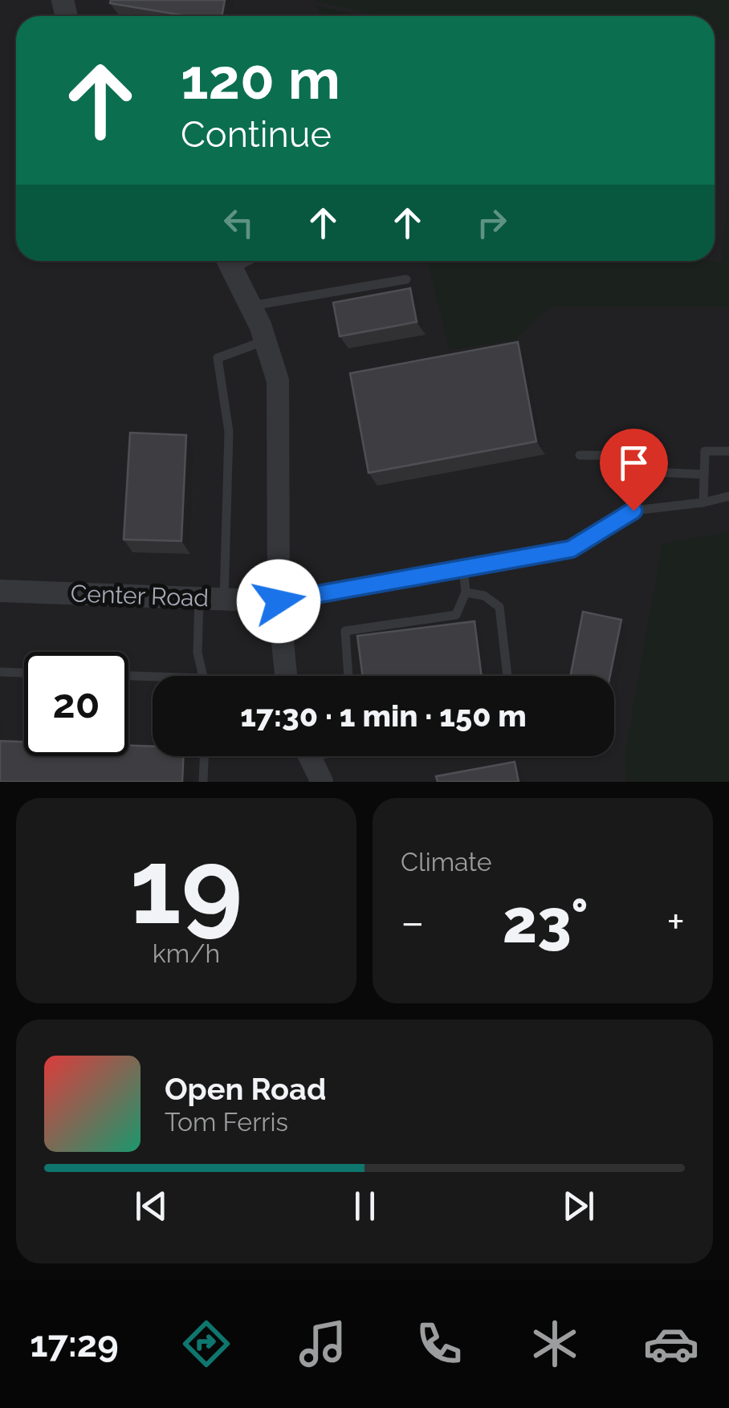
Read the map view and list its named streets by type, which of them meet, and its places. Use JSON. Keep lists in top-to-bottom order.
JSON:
{
  "streets": {
    "street": ["Center Road"]
  },
  "page": {
    "turn": ["120 m", "Continue"],
    "limit": "20",
    "trip": "17:30 · 1 min · 150 m",
    "tile": [
      ["19", "km/h"],
      "Climate"
    ],
    "heat": ["−", "23°", "+"],
    "song": ["Open Road", "Tom Ferris"],
    "tabs": "17:29"
  }
}
